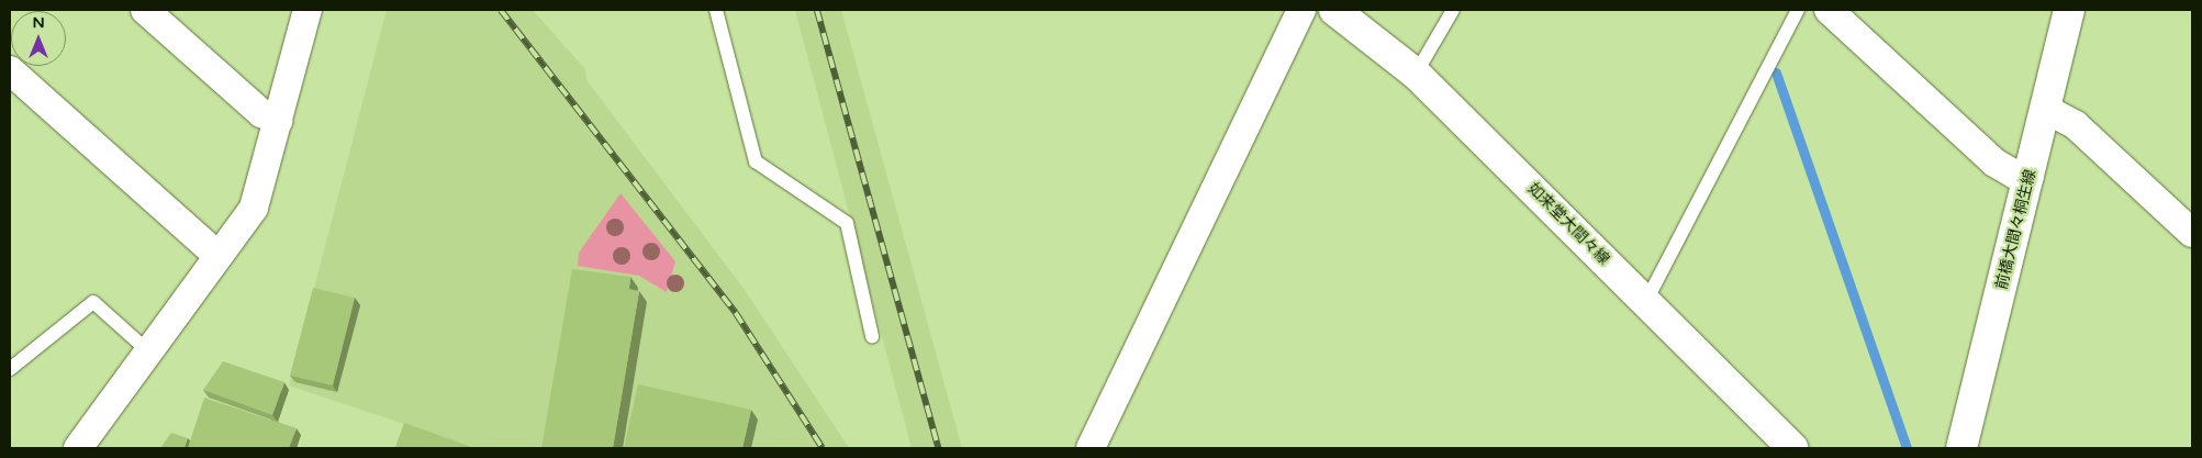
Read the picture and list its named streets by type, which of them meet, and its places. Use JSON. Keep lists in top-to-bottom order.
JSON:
{
  "streets": {
    "main road": ["如来堂大間々線", "前橋大間々桐生線"]
  },
  "north": "top"
}
